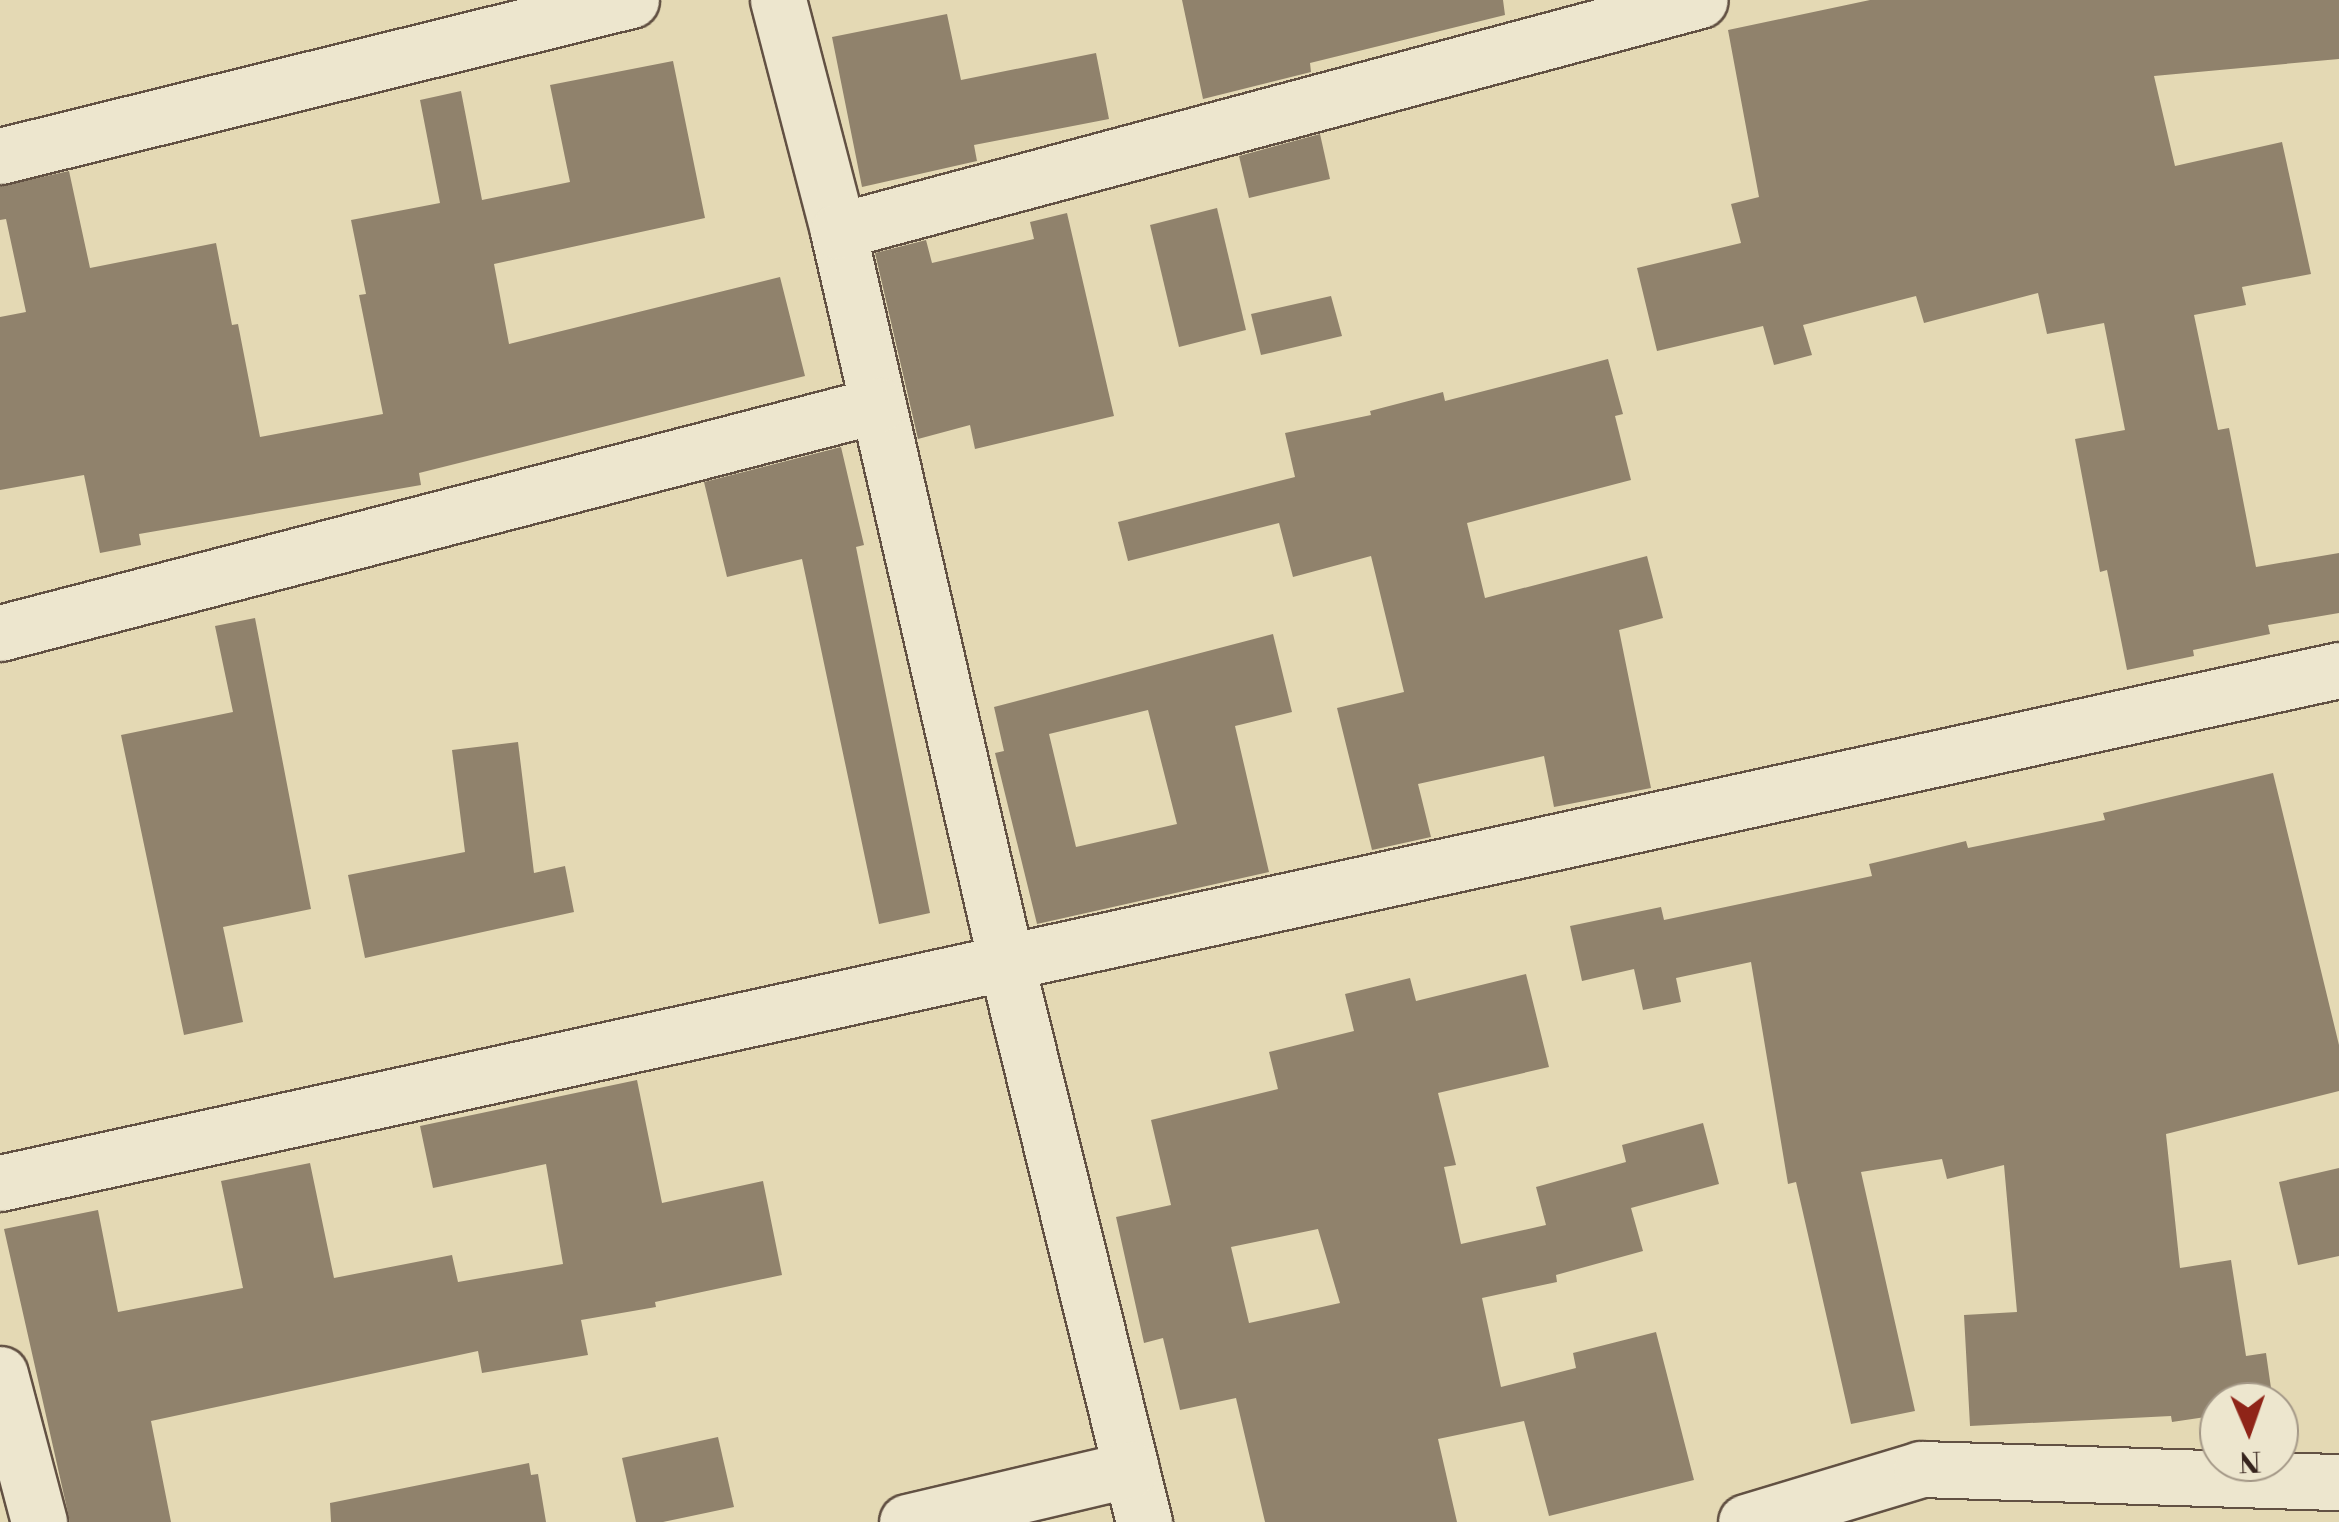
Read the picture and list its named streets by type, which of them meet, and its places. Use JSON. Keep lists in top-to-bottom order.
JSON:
{
  "north": "bottom"
}
